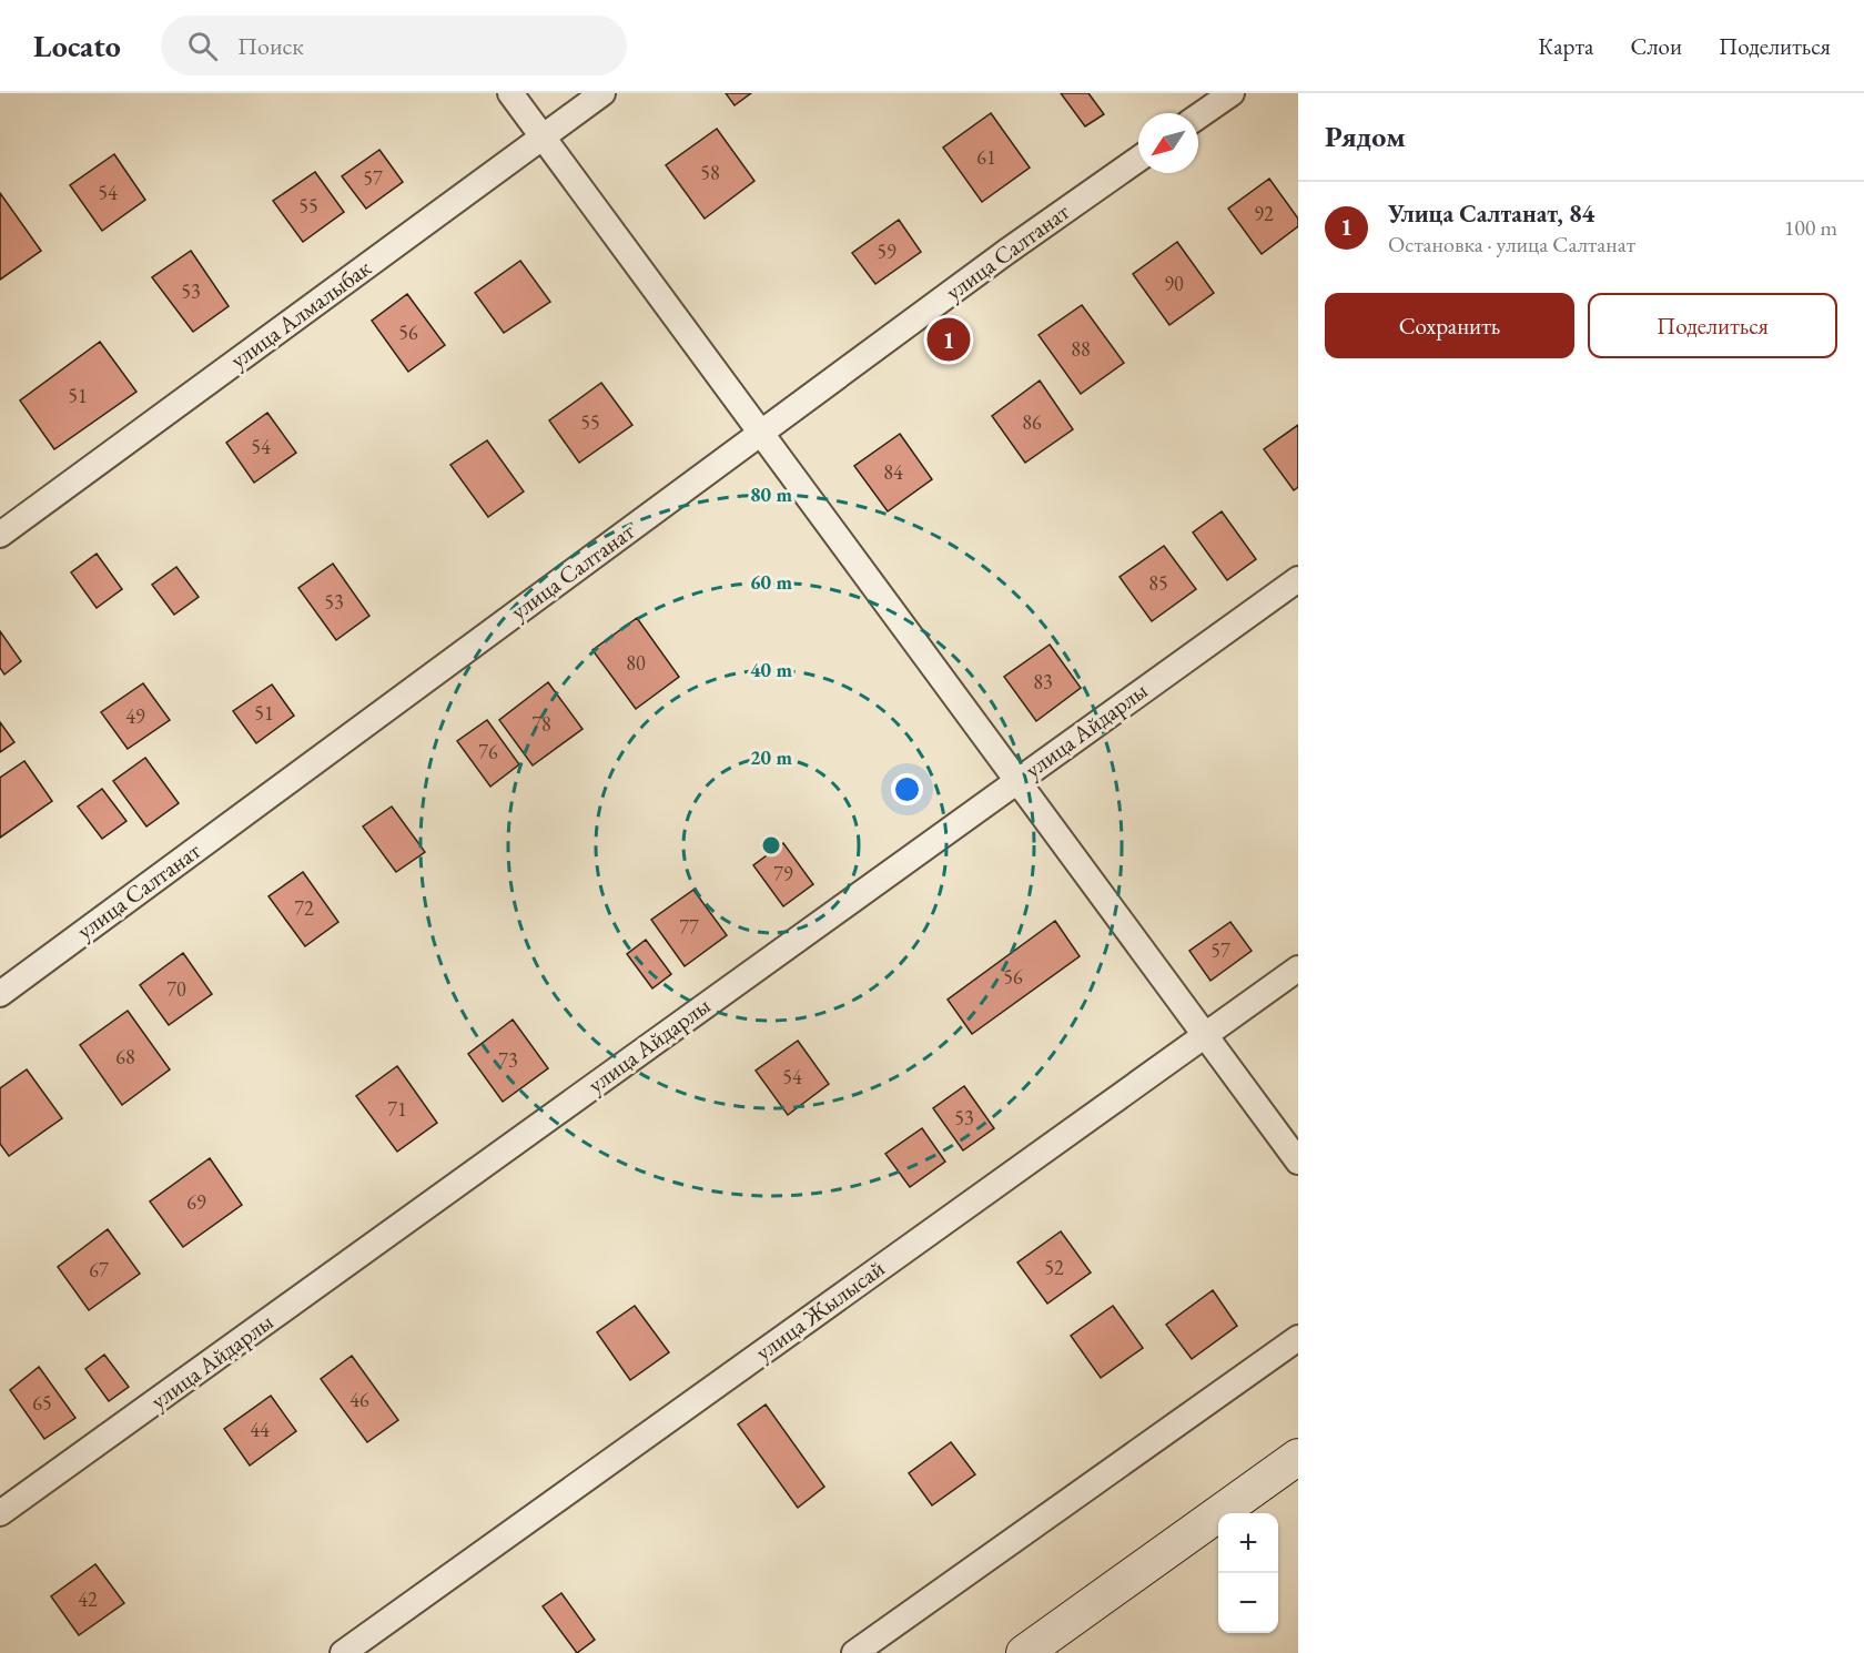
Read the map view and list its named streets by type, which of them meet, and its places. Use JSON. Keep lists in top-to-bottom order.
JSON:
{
  "streets": {
    "street": [
      "улица Салтанат",
      "улица Алмалыбак",
      "улица Айдарлы",
      "улица Жылысай"
    ]
  },
  "house_numbers": [
    "61",
    "58",
    "57",
    "54",
    "55",
    "92",
    "59",
    "90",
    "53",
    "56",
    "88",
    "51",
    "55",
    "86",
    "54",
    "84",
    "85",
    "53",
    "80",
    "83",
    "51",
    "49",
    "78",
    "76",
    "79",
    "72",
    "77",
    "57",
    "56",
    "70",
    "68",
    "73",
    "54",
    "71",
    "53",
    "69",
    "52",
    "67",
    "46",
    "65",
    "44",
    "42"
  ],
  "north": "bottom left",
  "page": {
    "header": "Locato",
    "search": "Поиск",
    "nav": ["Карта", "Слои", "Поделиться"],
    "heading": "Рядом",
    "list": [
      {
        "mark": "1",
        "name": "Улица Салтанат, 84",
        "note": "Остановка · улица Салтанат",
        "value": "100 m"
      }
    ],
    "buttons": ["Сохранить", "Поделиться"],
    "pins": "1",
    "map_buttons": ["+", "−"]
  },
  "rings": [
    "80 m",
    "60 m",
    "40 m",
    "20 m"
  ]
}
